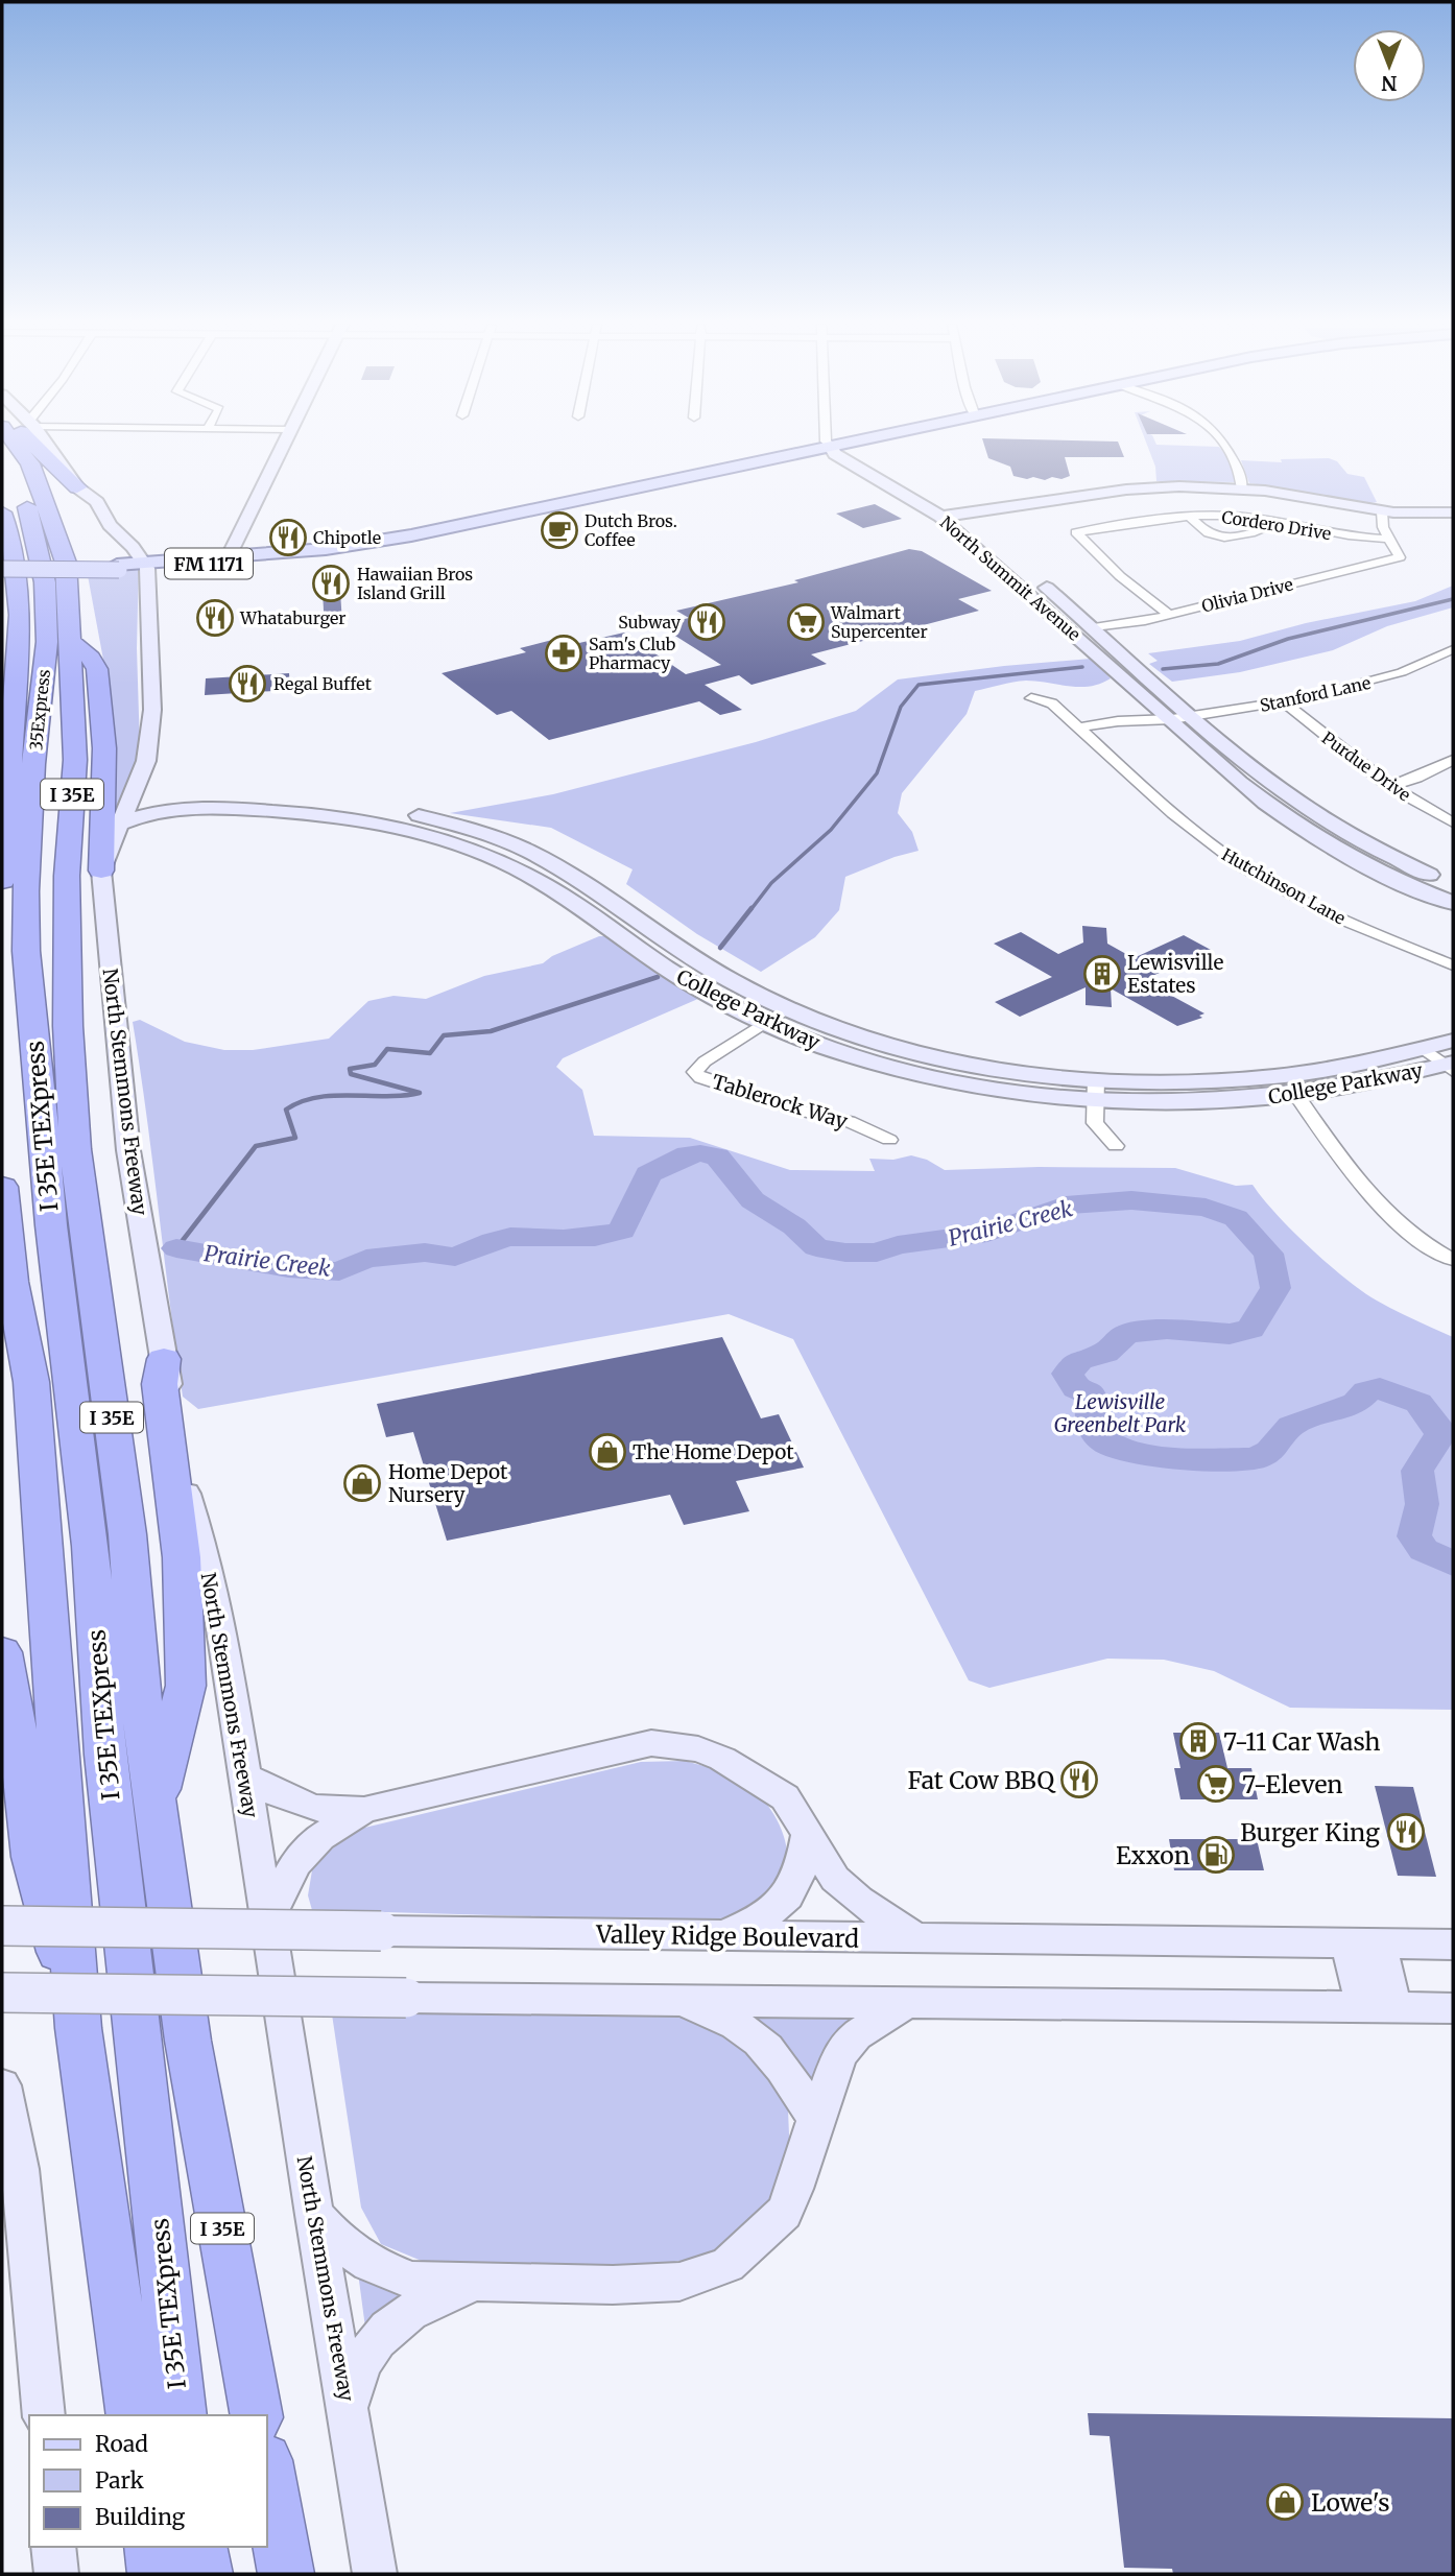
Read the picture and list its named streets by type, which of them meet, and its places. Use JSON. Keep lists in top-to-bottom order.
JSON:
{
  "streets": {
    "highway": ["35Express", "I 35E", "I 35E TEXpress"],
    "main road": [
      "FM 1171",
      "North Summit Avenue",
      "College Parkway",
      "North Stemmons Freeway",
      "Valley Ridge Boulevard"
    ],
    "street": [
      "Cordero Drive",
      "Olivia Drive",
      "Stanford Lane",
      "Purdue Drive",
      "Hutchinson Lane",
      "Tablerock Way"
    ]
  },
  "crossings": [
    ["Cordero Drive", "Olivia Drive"],
    ["FM 1171", "North Summit Avenue"],
    ["FM 1171", "North Stemmons Freeway"],
    ["North Summit Avenue", "Olivia Drive"],
    ["North Summit Avenue", "Stanford Lane"],
    ["Stanford Lane", "Purdue Drive"],
    ["Stanford Lane", "Hutchinson Lane"],
    ["35Express", "I 35E TEXpress"],
    ["College Parkway", "North Stemmons Freeway"],
    ["College Parkway", "Tablerock Way"]
  ],
  "water": ["Prairie Creek"],
  "parks": ["Lewisville Greenbelt Park"],
  "places": {
    "cafe": ["Dutch Bros. Coffee"],
    "restaurant": [
      "Chipotle",
      "Hawaiian Bros Island Grill",
      "Whataburger",
      "Subway",
      "Regal Buffet",
      "Fat Cow BBQ",
      "Burger King"
    ],
    "supermarket": ["Walmart Supercenter", "7-Eleven"],
    "pharmacy": ["Sam's Club Pharmacy"],
    "building": ["Lewisville Estates", "7-11 Car Wash"],
    "shop": ["The Home Depot", "Home Depot Nursery", "Lowe's"],
    "fuel station": ["Exxon"]
  },
  "legend": ["Road", "Park", "Building"],
  "north": "bottom"
}
